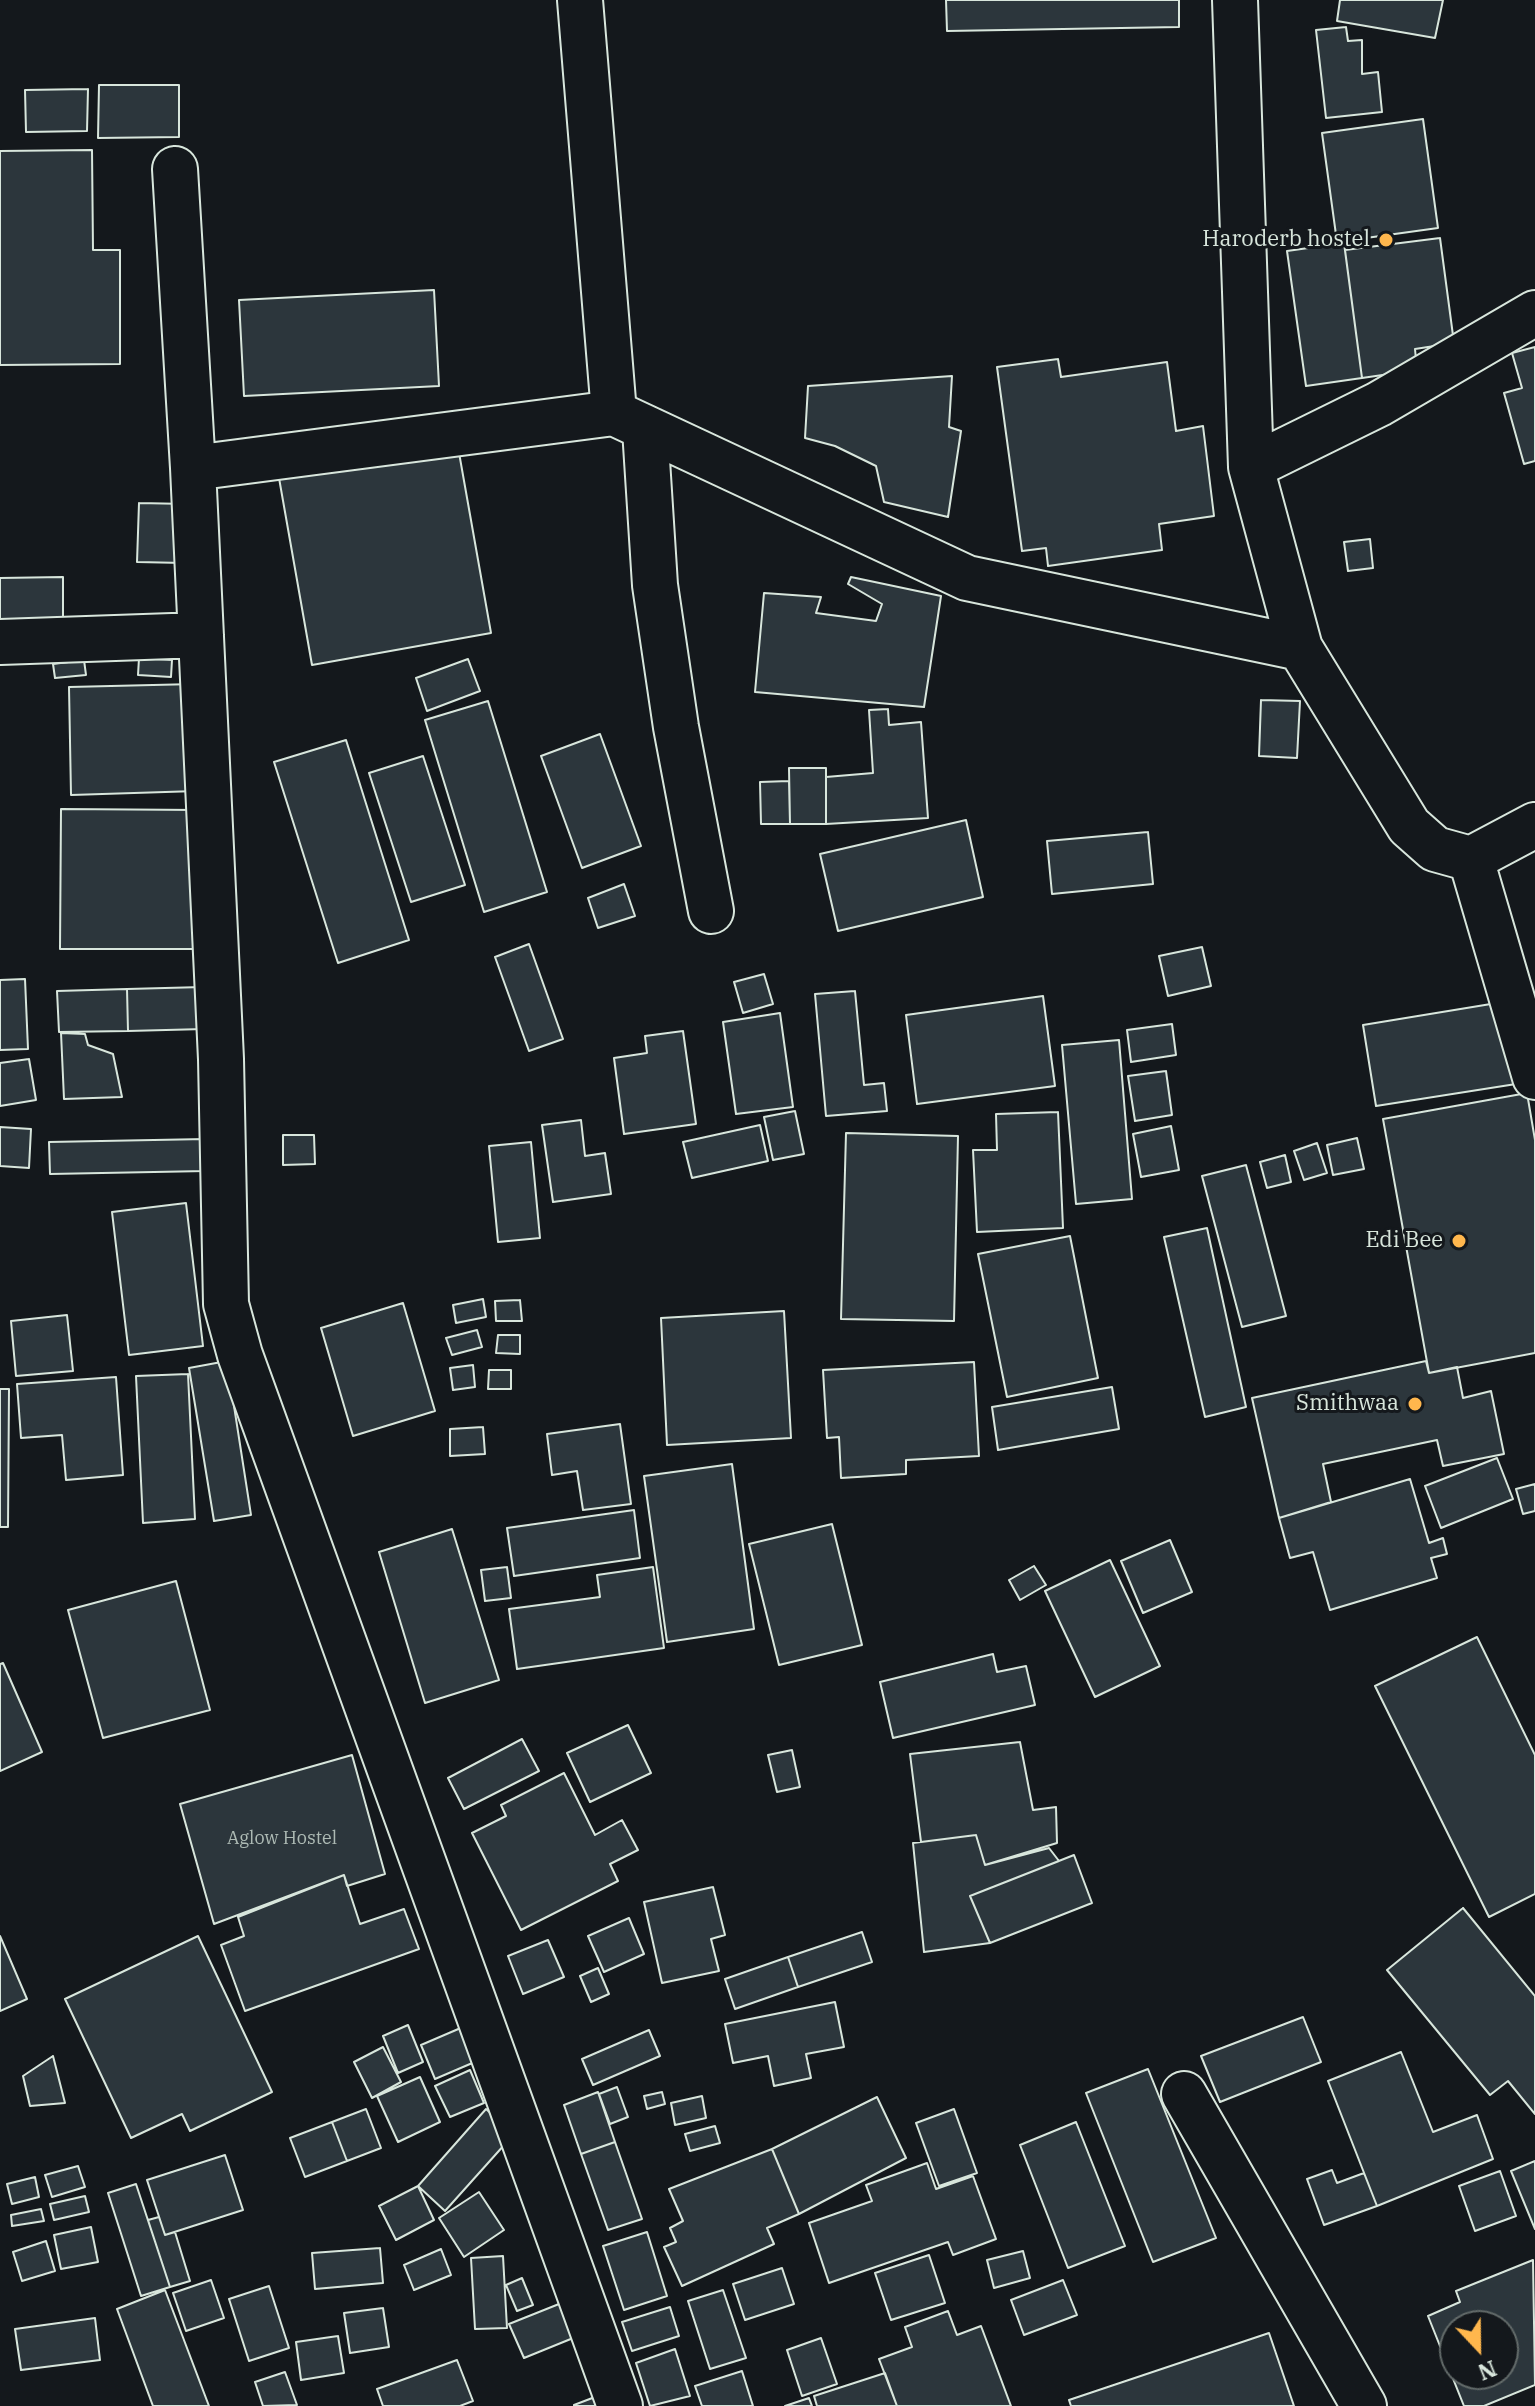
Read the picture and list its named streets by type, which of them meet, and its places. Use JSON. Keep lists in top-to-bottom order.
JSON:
{
  "places": ["Haroderb hostel", "Edi Bee", "Smithwaa"],
  "house_numbers": ["Aglow Hostel"],
  "north": "bottom"
}
